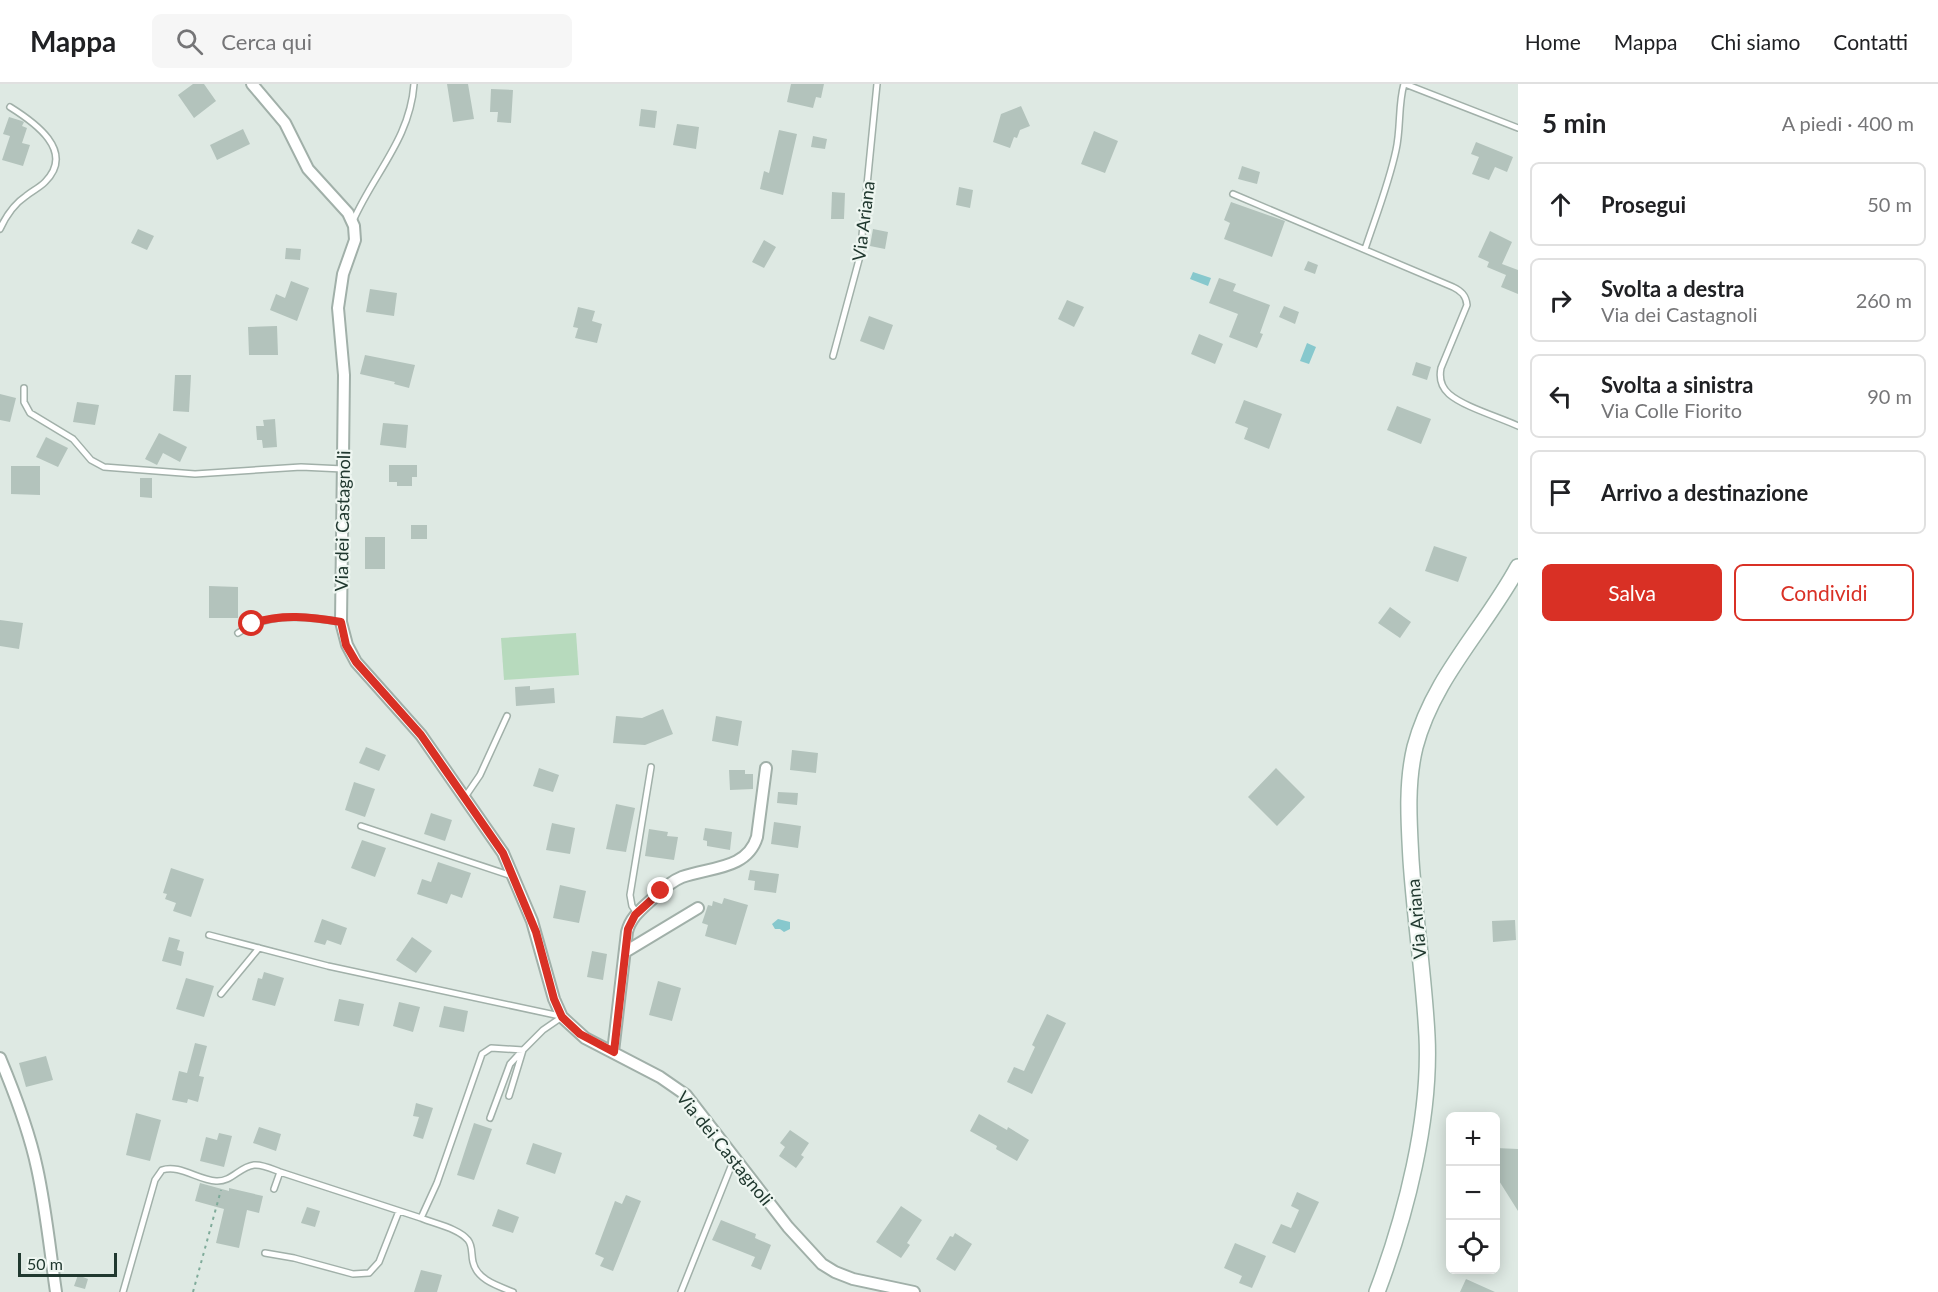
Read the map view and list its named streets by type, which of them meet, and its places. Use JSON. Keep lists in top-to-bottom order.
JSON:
{
  "streets": {
    "main road": ["Via Ariana"],
    "street": ["Via dei Castagnoli"]
  },
  "scale_bar": "50 m",
  "page": {
    "header": "Mappa",
    "search": "Cerca qui",
    "nav": [
      "Home",
      "Mappa",
      "Chi siamo",
      "Contatti"
    ],
    "heading": ["5 min", "A piedi · 400 m"],
    "list": [
      ["Prosegui", "50 m"],
      ["Svolta a destra", "Via dei Castagnoli", "260 m"],
      ["Svolta a sinistra", "Via Colle Fiorito", "90 m"],
      "Arrivo a destinazione"
    ],
    "buttons": ["Salva", "Condividi"],
    "map_buttons": ["+", "−"],
    "scale": "50 m"
  }
}
